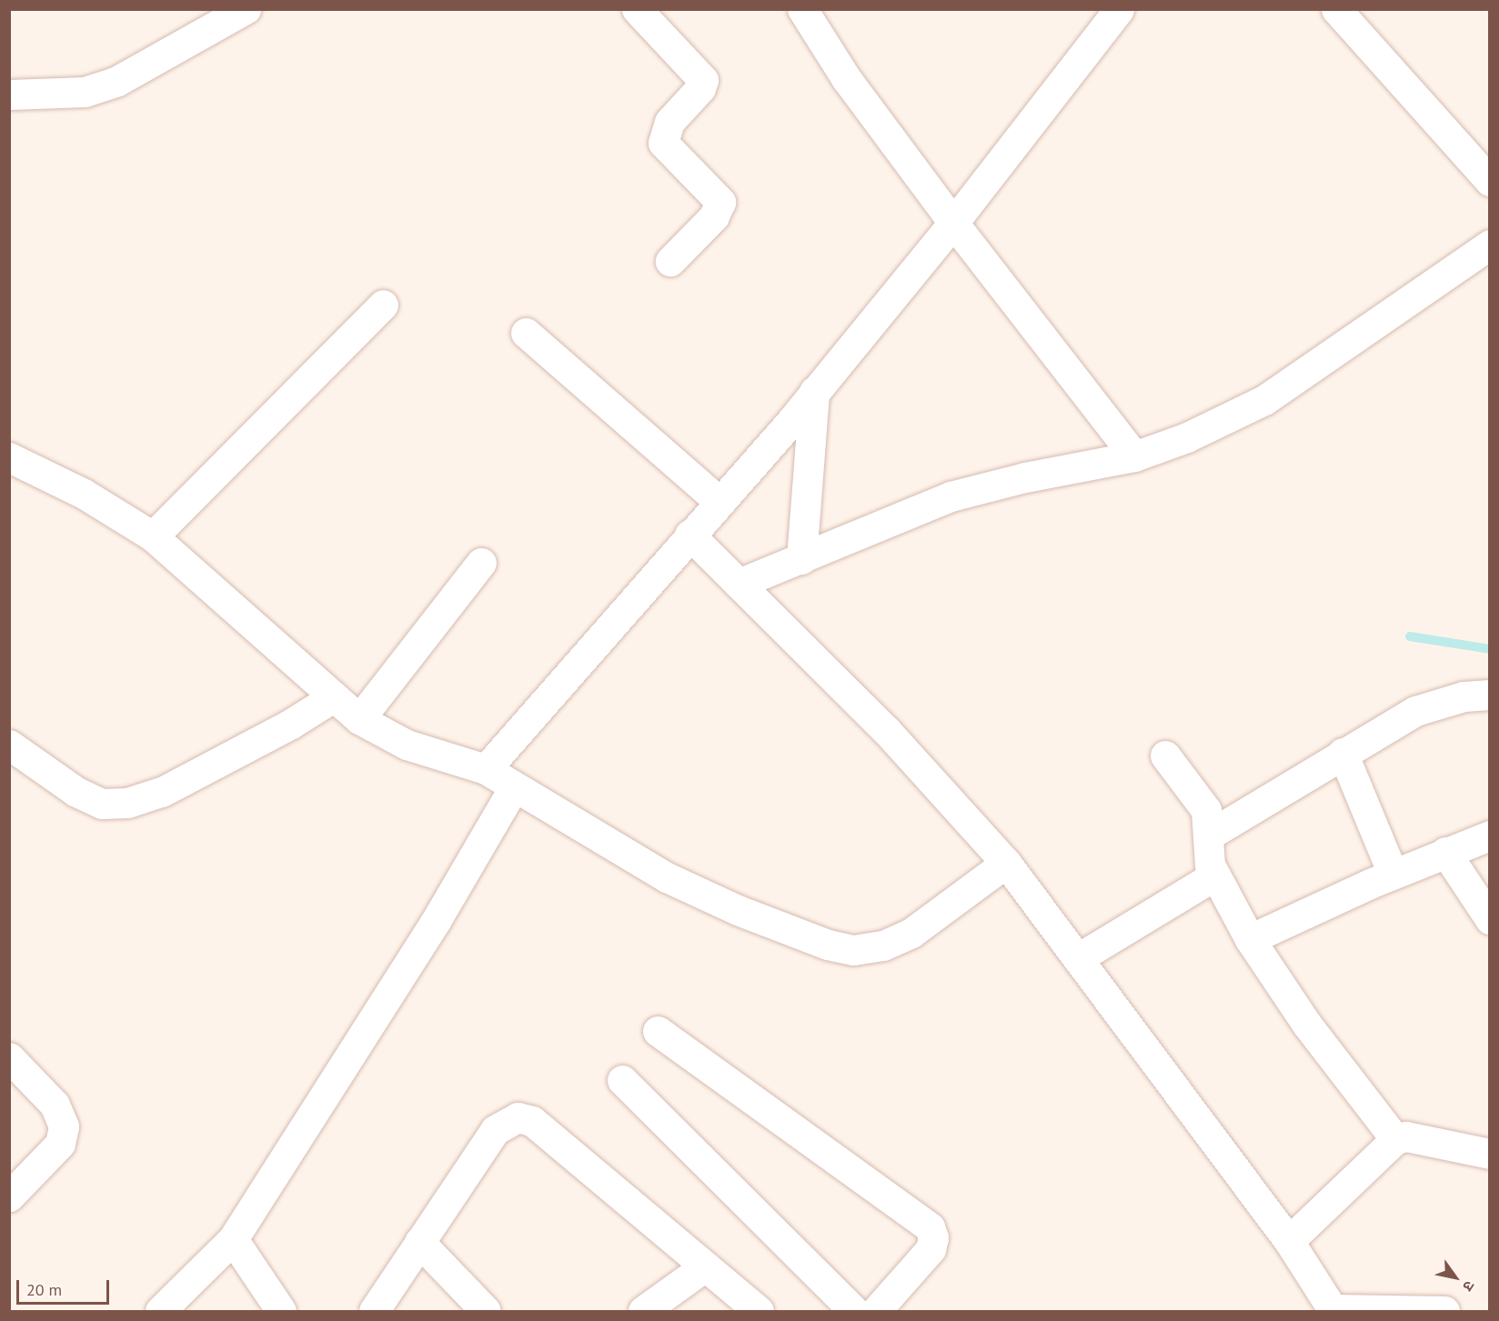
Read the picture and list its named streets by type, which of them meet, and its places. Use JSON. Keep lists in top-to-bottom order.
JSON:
{
  "scale_bar": "20 m",
  "north": "bottom right"
}
